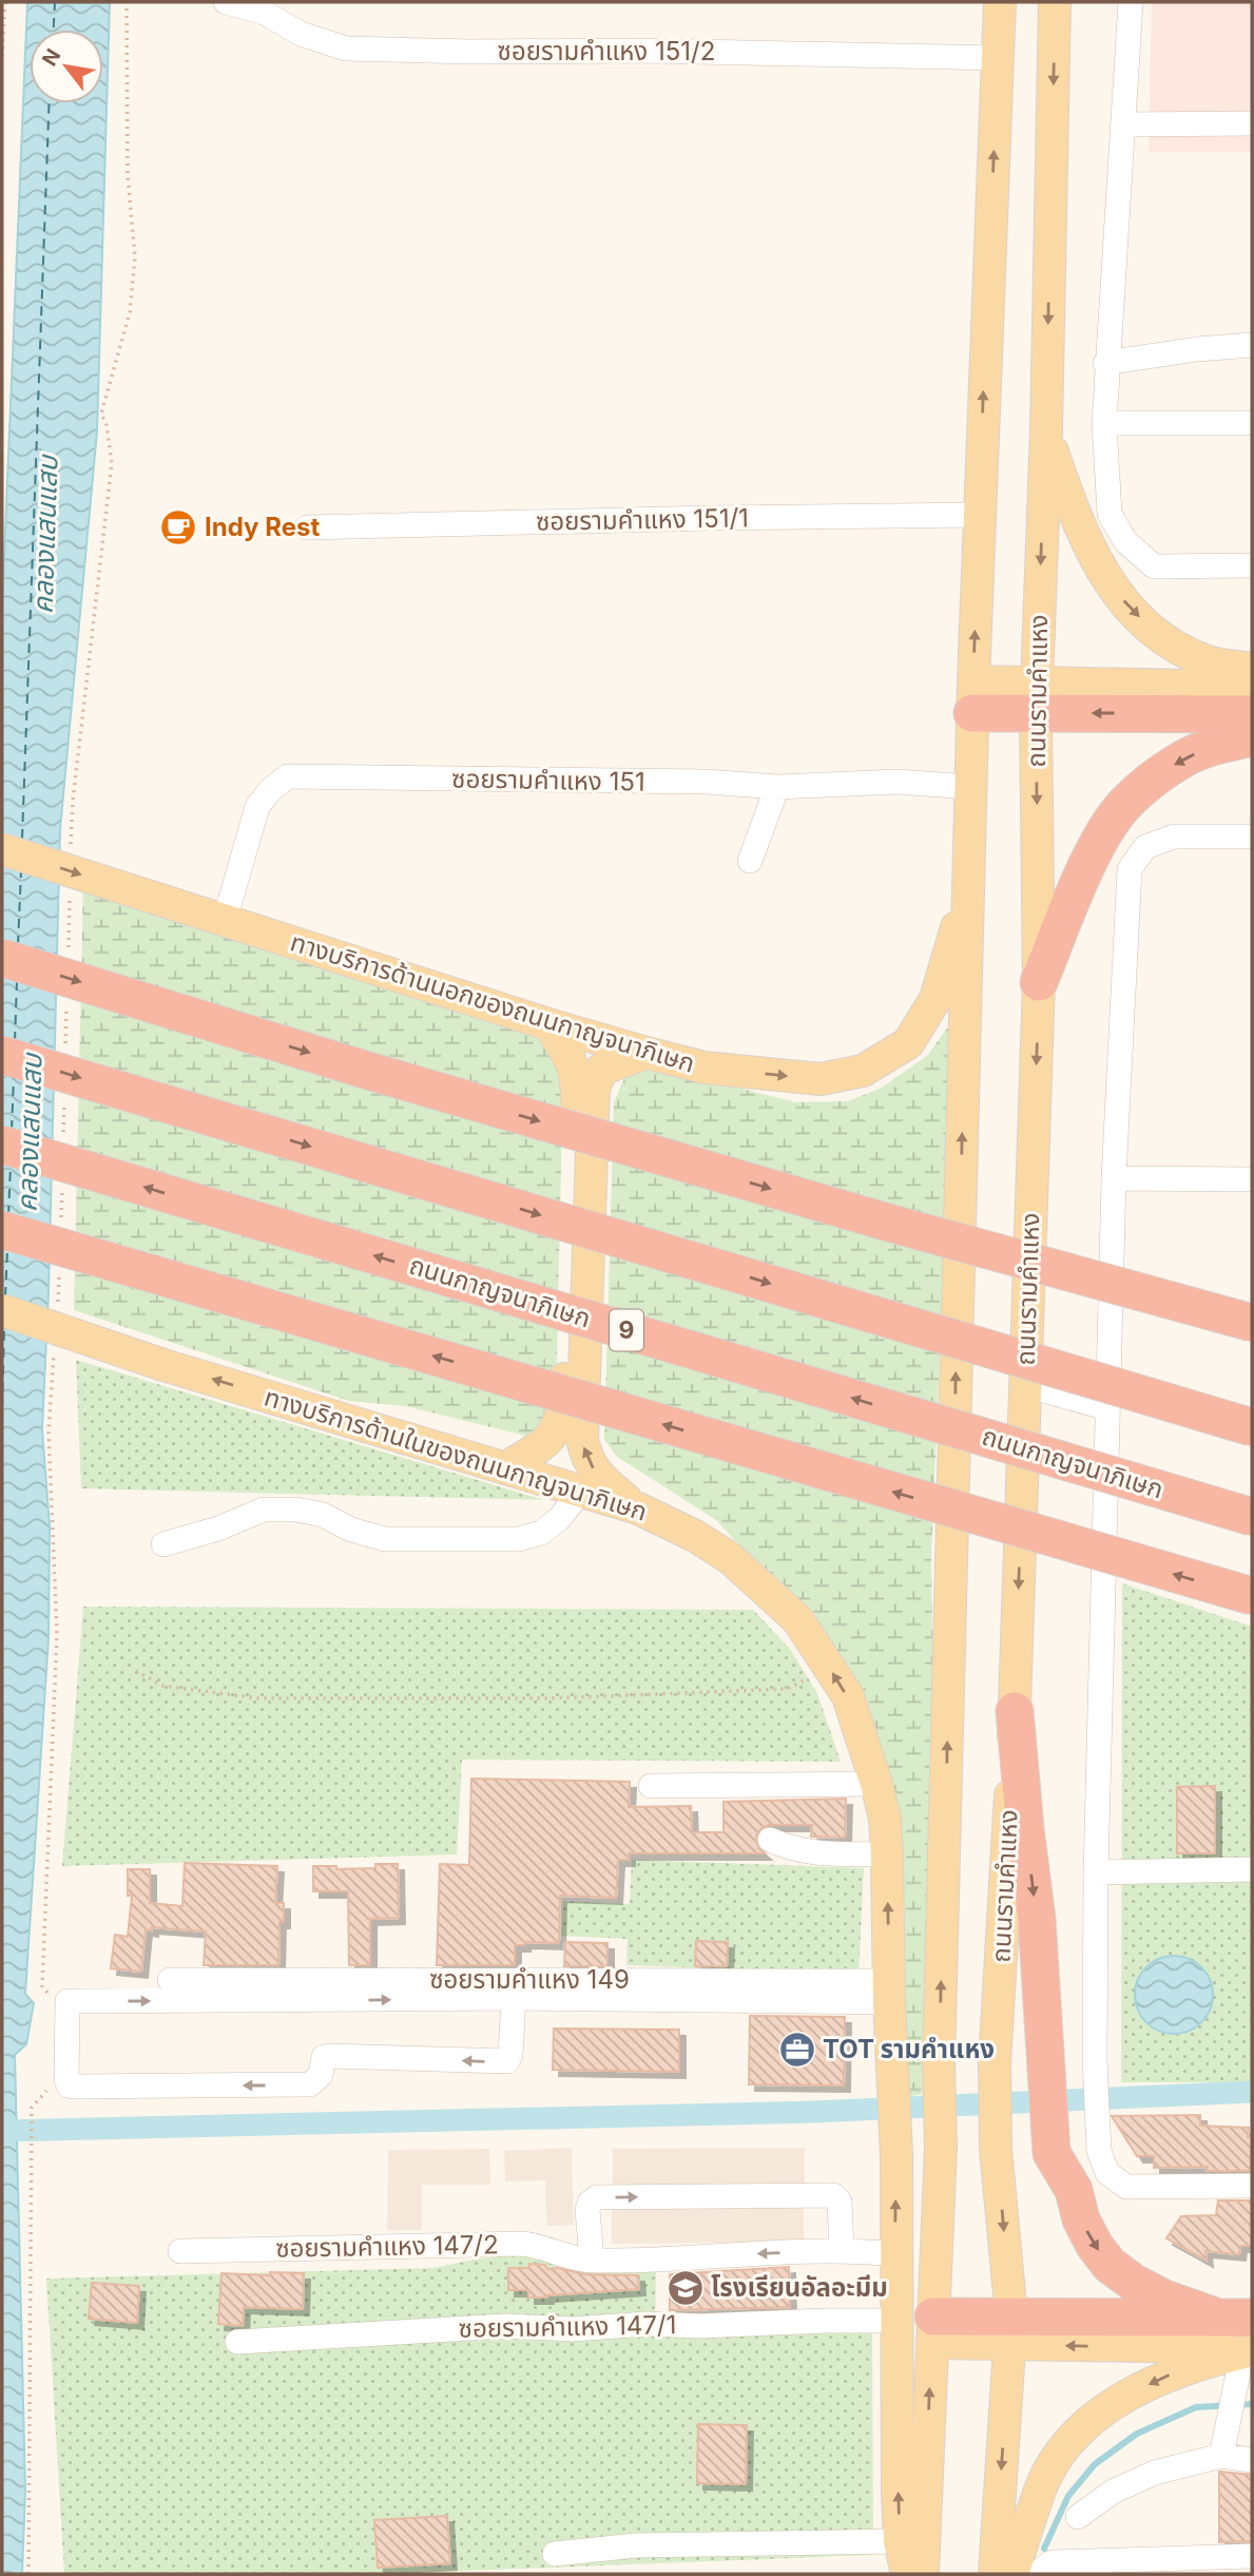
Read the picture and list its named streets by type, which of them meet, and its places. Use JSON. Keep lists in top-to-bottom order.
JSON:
{
  "streets": {
    "highway": ["ถนนกาญจนาภิเษก", "9"],
    "main road": ["ถนนรามคำแหง", "ทางบริการด้านนอกของถนนกาญจนาภิเษก", "ทางบริการด้านในของถนนกาญจนาภิเษก"],
    "street": [
      "ซอยรามคำแหง 151/2",
      "ซอยรามคำแหง 151/1",
      "ซอยรามคำแหง 151",
      "ซอยรามคำแหง 149",
      "ซอยรามคำแหง 147/2",
      "ซอยรามคำแหง 147/1"
    ]
  },
  "crossings": [
    ["ซอยรามคำแหง 151", "ทางบริการด้านนอกของถนนกาญจนาภิเษก"],
    ["ทางบริการด้านในของถนนกาญจนาภิเษก", "ซอยรามคำแหง 149"],
    ["ทางบริการด้านในของถนนกาญจนาภิเษก", "ซอยรามคำแหง 147/2"],
    ["ทางบริการด้านในของถนนกาญจนาภิเษก", "ซอยรามคำแหง 147/1"]
  ],
  "one_way": ["ทางบริการด้านนอกของถนนกาญจนาภิเษก", "ทางบริการด้านในของถนนกาญจนาภิเษก"],
  "water": ["คลองแสนแสบ"],
  "places": {
    "cafe": ["Indy Rest"],
    "office": ["TOT รามคำแหง"],
    "school or university": ["โรงเรียนอัลอะมีม"]
  },
  "north": "top left"
}
